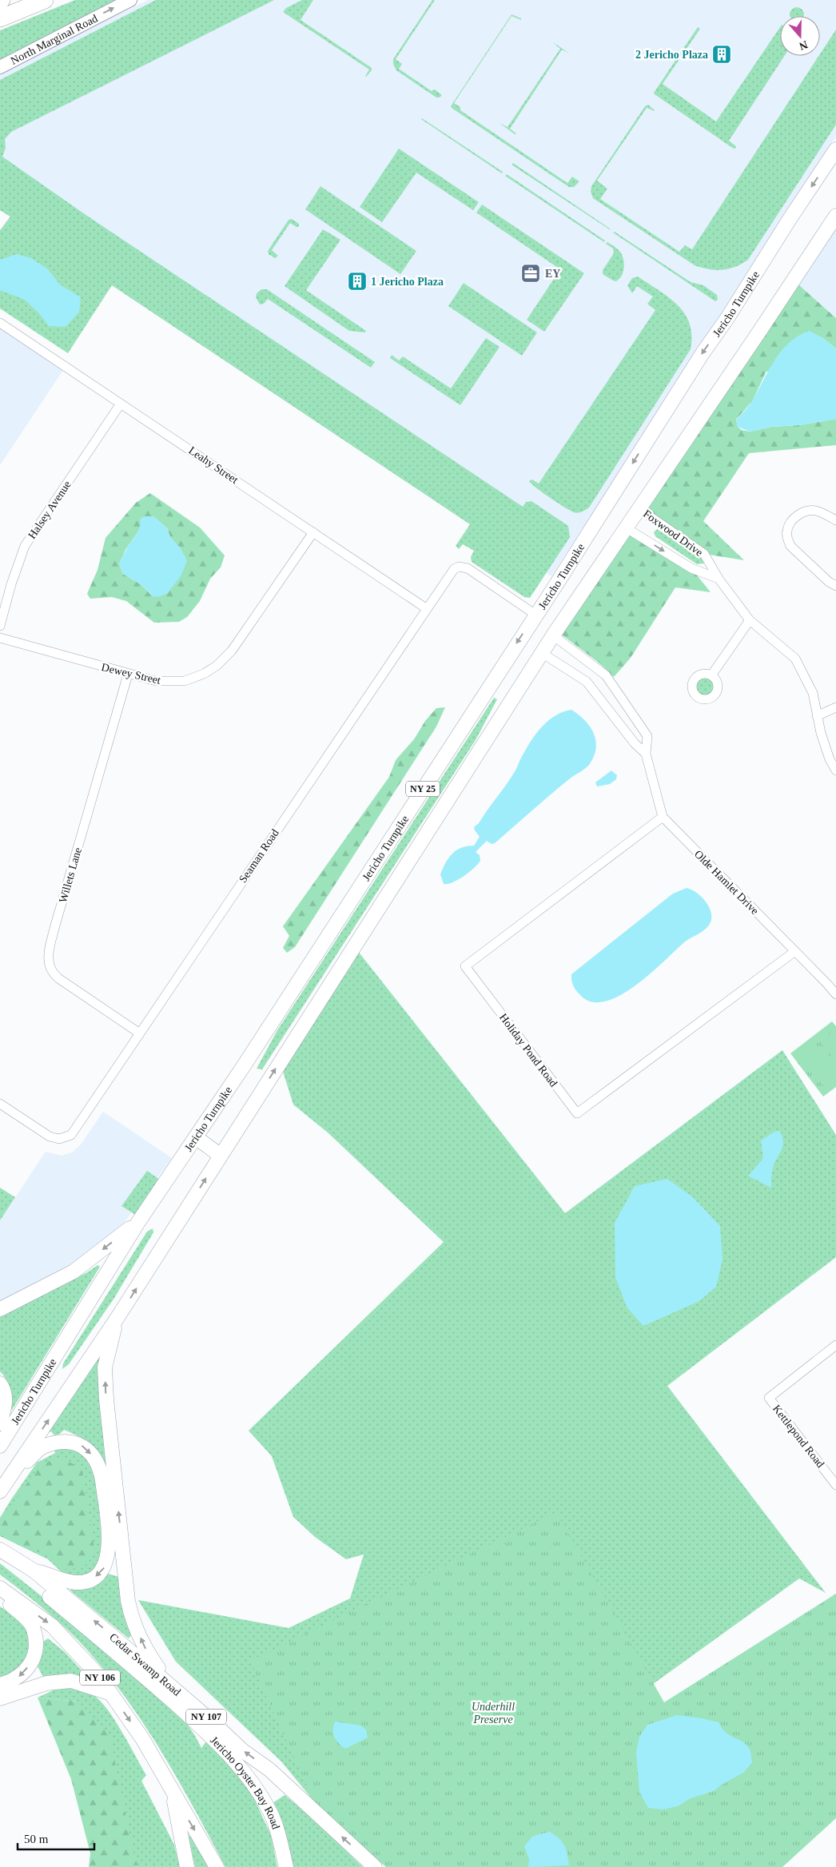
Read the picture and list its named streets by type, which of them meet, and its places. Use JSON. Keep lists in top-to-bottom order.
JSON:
{
  "streets": {
    "main road": [
      "North Marginal Road",
      "Jericho Turnpike",
      "NY 25",
      "Cedar Swamp Road",
      "NY 106",
      "NY 107",
      "Jericho Oyster Bay Road"
    ],
    "street": [
      "Leahy Street",
      "Halsey Avenue",
      "Foxwood Drive",
      "Dewey Street",
      "Seaman Road",
      "Willets Lane",
      "Olde Hamlet Drive",
      "Holiday Pond Road",
      "Kettlepond Road"
    ]
  },
  "crossings": [
    ["Jericho Turnpike", "Seaman Road"],
    ["Leahy Street", "Halsey Avenue"],
    ["Leahy Street", "Dewey Street"],
    ["Leahy Street", "Seaman Road"],
    ["Foxwood Drive", "NY 25"],
    ["Dewey Street", "Willets Lane"],
    ["NY 25", "Olde Hamlet Drive"],
    ["Seaman Road", "Willets Lane"],
    ["Olde Hamlet Drive", "Holiday Pond Road"]
  ],
  "one_way": ["North Marginal Road"],
  "parks": ["Underhill Preserve"],
  "places": {
    "building": ["2 Jericho Plaza", "1 Jericho Plaza"],
    "office": ["EY"]
  },
  "scale_bar": "50 m",
  "north": "bottom"
}
